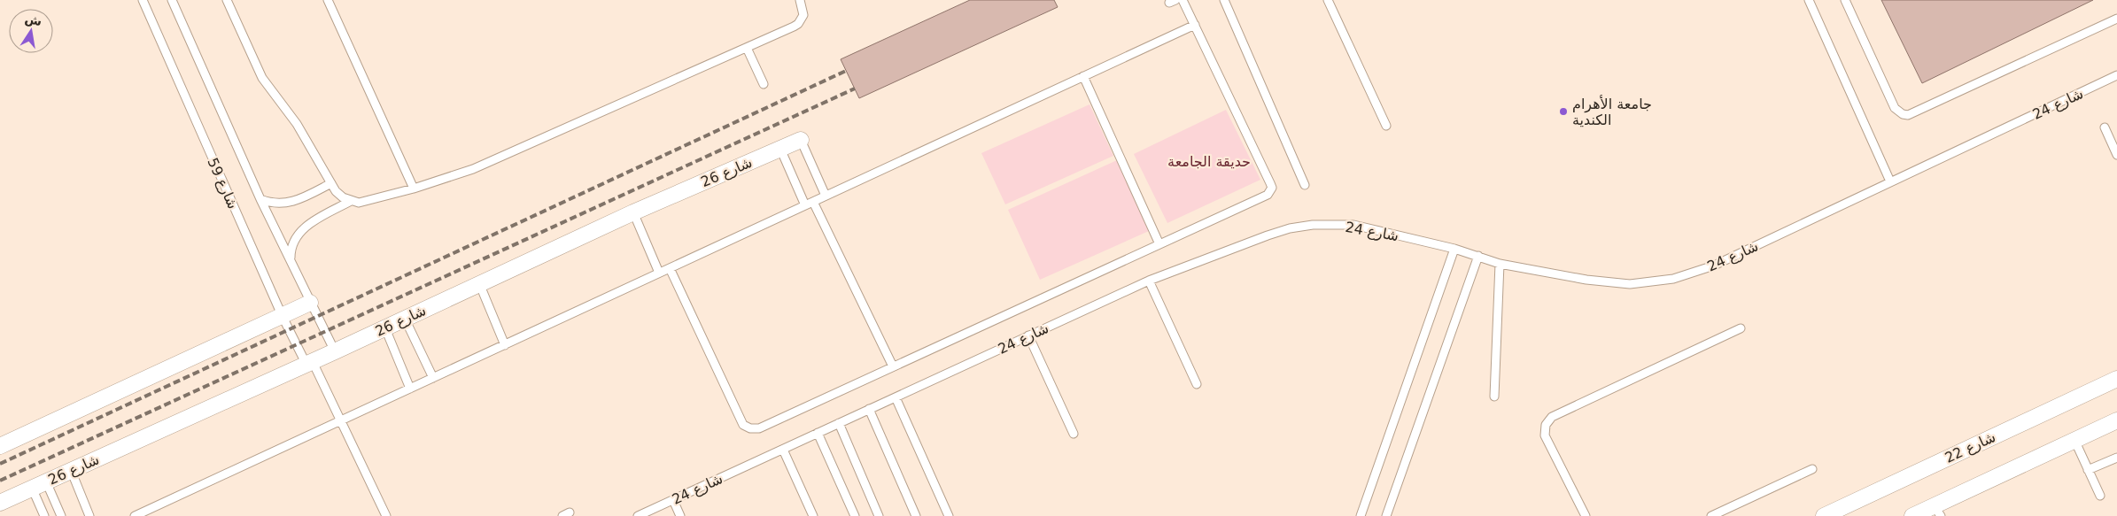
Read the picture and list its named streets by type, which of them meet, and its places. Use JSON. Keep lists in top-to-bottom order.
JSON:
{
  "streets": {
    "street": ["شارع 26", "شارع 22"],
    "lane": ["شارع 24", "شارع 59"]
  },
  "crossings": [
    ["شارع 26", "شارع 59"]
  ],
  "parks": ["حديقة الجامعة"],
  "places": ["جامعة الأهرام الكندية"],
  "north": "top"
}
